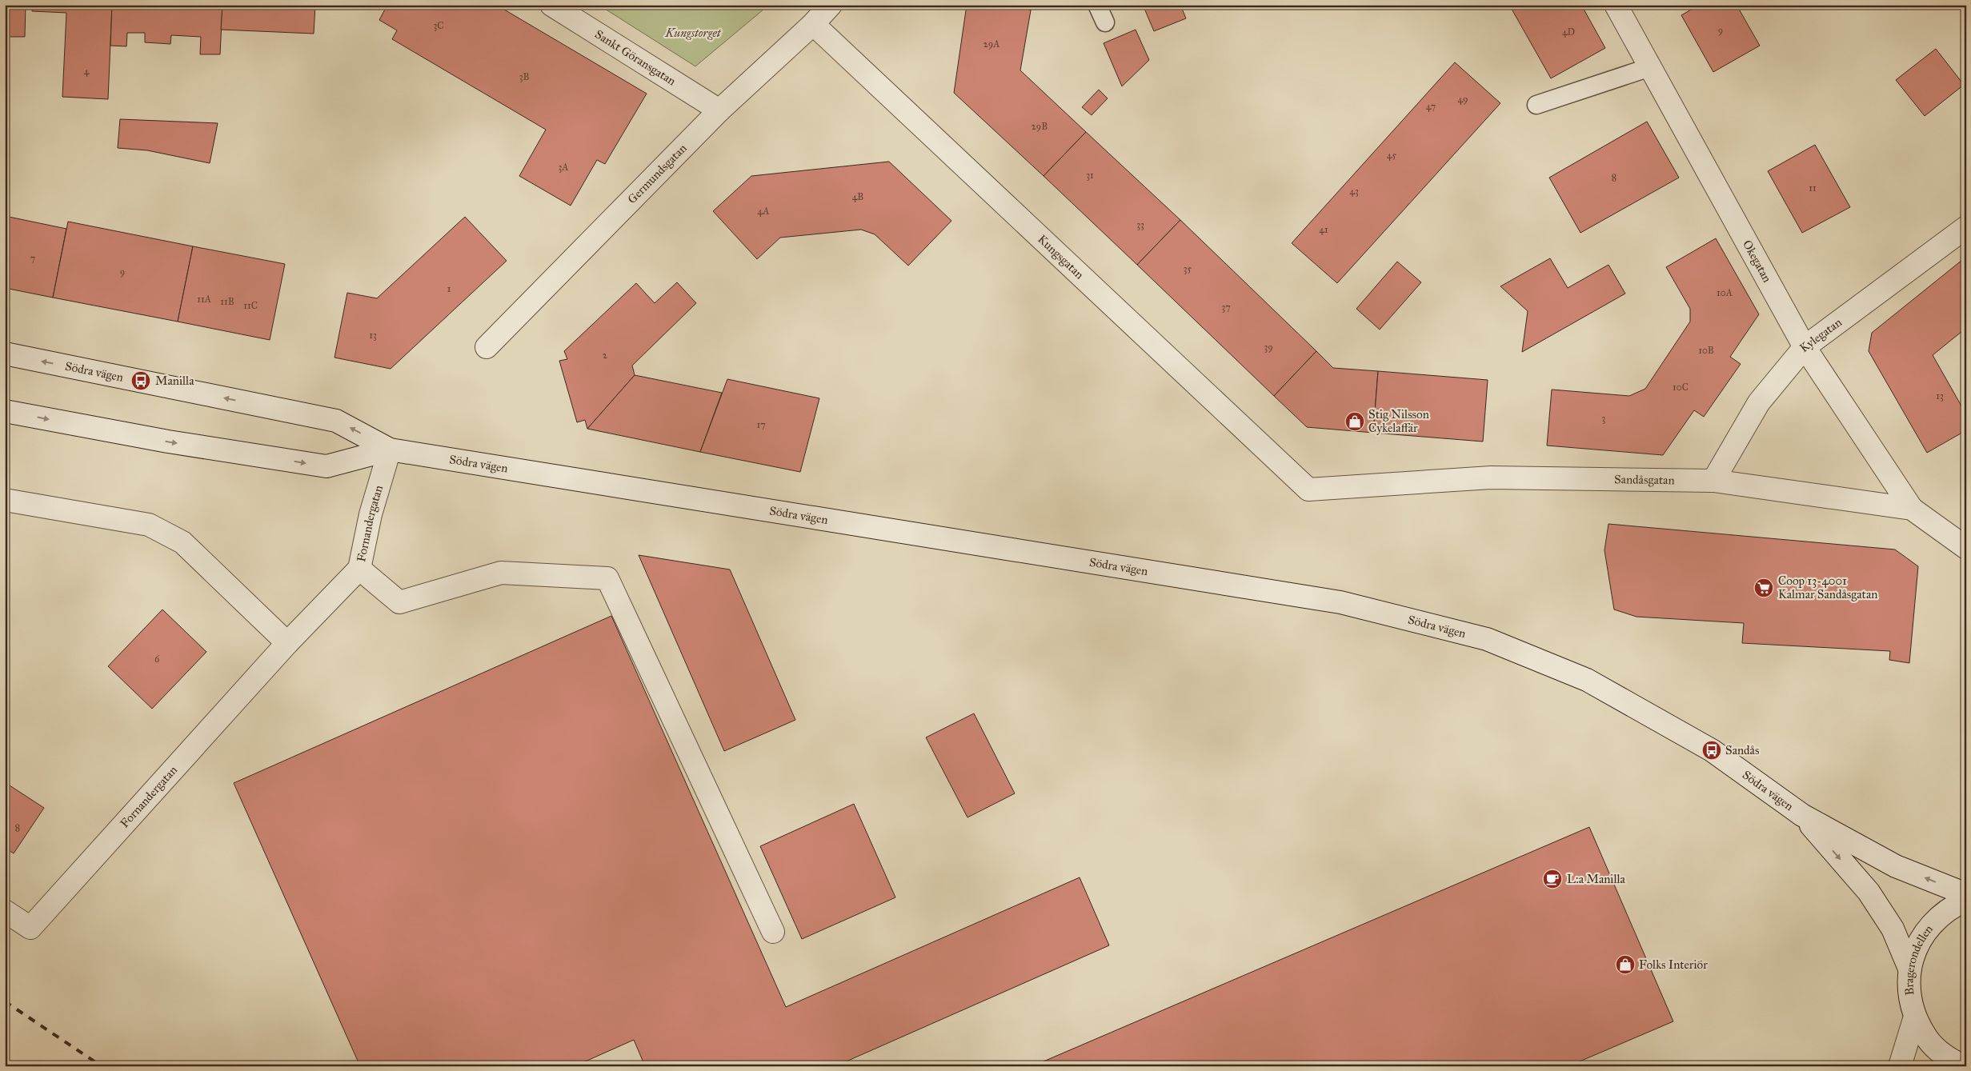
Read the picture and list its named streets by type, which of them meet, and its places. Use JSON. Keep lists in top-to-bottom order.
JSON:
{
  "streets": {
    "street": [
      "Sankt Göransgatan",
      "Germundsgatan",
      "Kungsgatan",
      "Okegatan",
      "Kylegatan",
      "Södra vägen",
      "Sandåsgatan",
      "Fornandergatan",
      "Bragerondellen"
    ]
  },
  "crossings": [
    ["Sankt Göransgatan", "Germundsgatan"],
    ["Germundsgatan", "Kungsgatan"],
    ["Kungsgatan", "Sandåsgatan"],
    ["Okegatan", "Kylegatan"],
    ["Okegatan", "Sandåsgatan"],
    ["Kylegatan", "Sandåsgatan"],
    ["Södra vägen", "Fornandergatan"],
    ["Södra vägen", "Bragerondellen"]
  ],
  "parks": ["Kungstorget"],
  "places": {
    "bus stop": ["Manilla", "Sandås"],
    "shop": ["Stig Nilsson Cykelaffär", "Folks Interiör"],
    "supermarket": ["Coop 13-4001 Kalmar Sandåsgatan"],
    "cafe": ["L:a Manilla"]
  },
  "house_numbers": [
    "3C",
    "9",
    "4D",
    "29A",
    "4",
    "3B",
    "49",
    "47",
    "29B",
    "45",
    "3A",
    "31",
    "8",
    "11",
    "43",
    "4B",
    "4A",
    "33",
    "41",
    "7",
    "35",
    "9",
    "1",
    "10A",
    "11A",
    "11B",
    "11C",
    "37",
    "13",
    "39",
    "10B",
    "2",
    "10C",
    "13",
    "3",
    "17",
    "6",
    "8"
  ]
}
